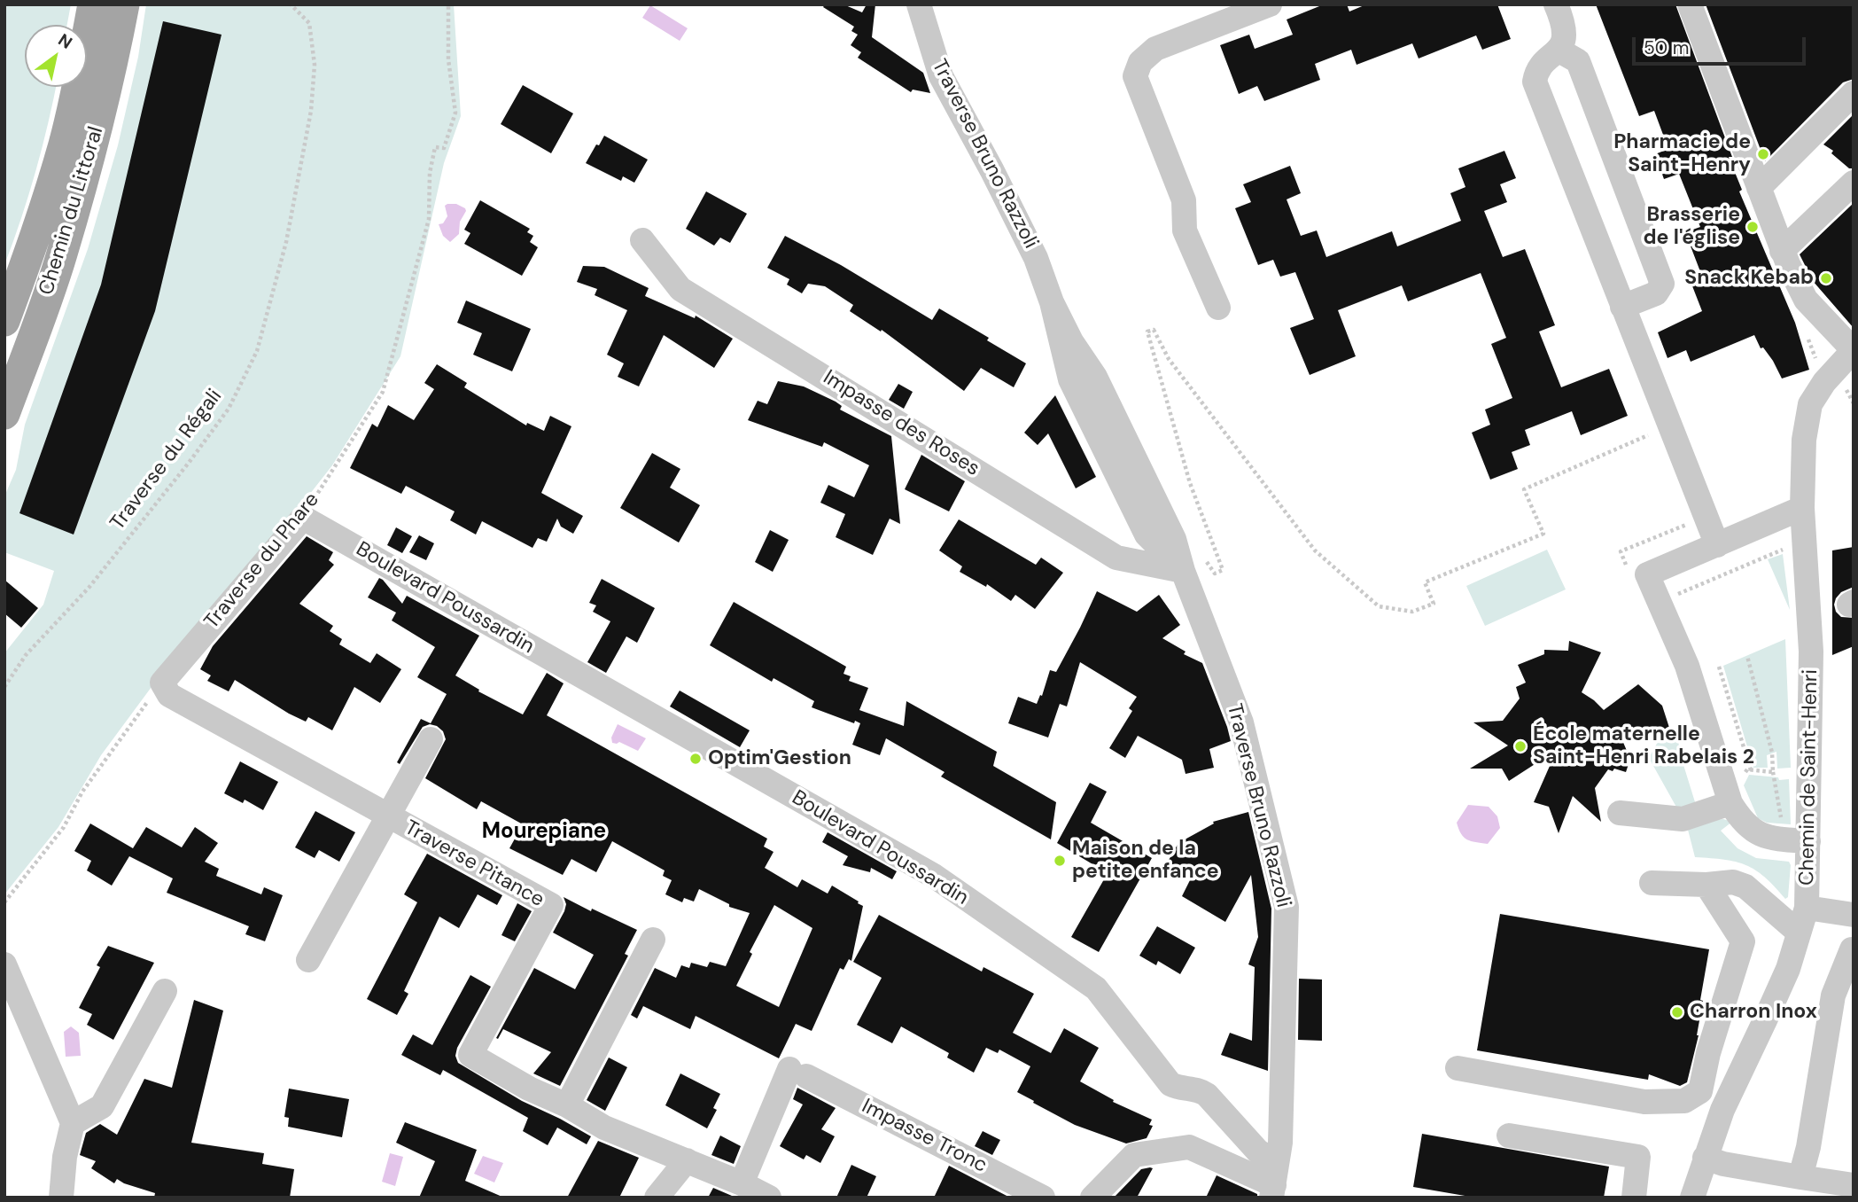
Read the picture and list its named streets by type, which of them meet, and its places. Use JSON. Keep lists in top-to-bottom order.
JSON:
{
  "streets": {
    "main road": ["Chemin du Littoral"],
    "street": [
      "Traverse Bruno Razzoli",
      "Impasse des Roses",
      "Traverse du Phare",
      "Boulevard Poussardin",
      "Chemin de Saint-Henri",
      "Traverse Pitance",
      "Impasse Tronc"
    ],
    "path": ["Traverse du Régali"]
  },
  "crossings": [
    ["Traverse Bruno Razzoli", "Impasse des Roses"],
    ["Traverse Bruno Razzoli", "Boulevard Poussardin"],
    ["Traverse du Phare", "Boulevard Poussardin"],
    ["Traverse du Phare", "Traverse Pitance"],
    ["Traverse Pitance", "Impasse Tronc"]
  ],
  "districts": ["Mourepiane"],
  "places": [
    "Pharmacie de Saint-Henry",
    "Brasserie de l'église",
    "Snack Kebab",
    "École maternelle Saint-Henri Rabelais 2",
    "Optim'Gestion",
    "Maison de la petite enfance",
    "Charron Inox"
  ],
  "scale_bar": "50 m",
  "north": "top right"
}
